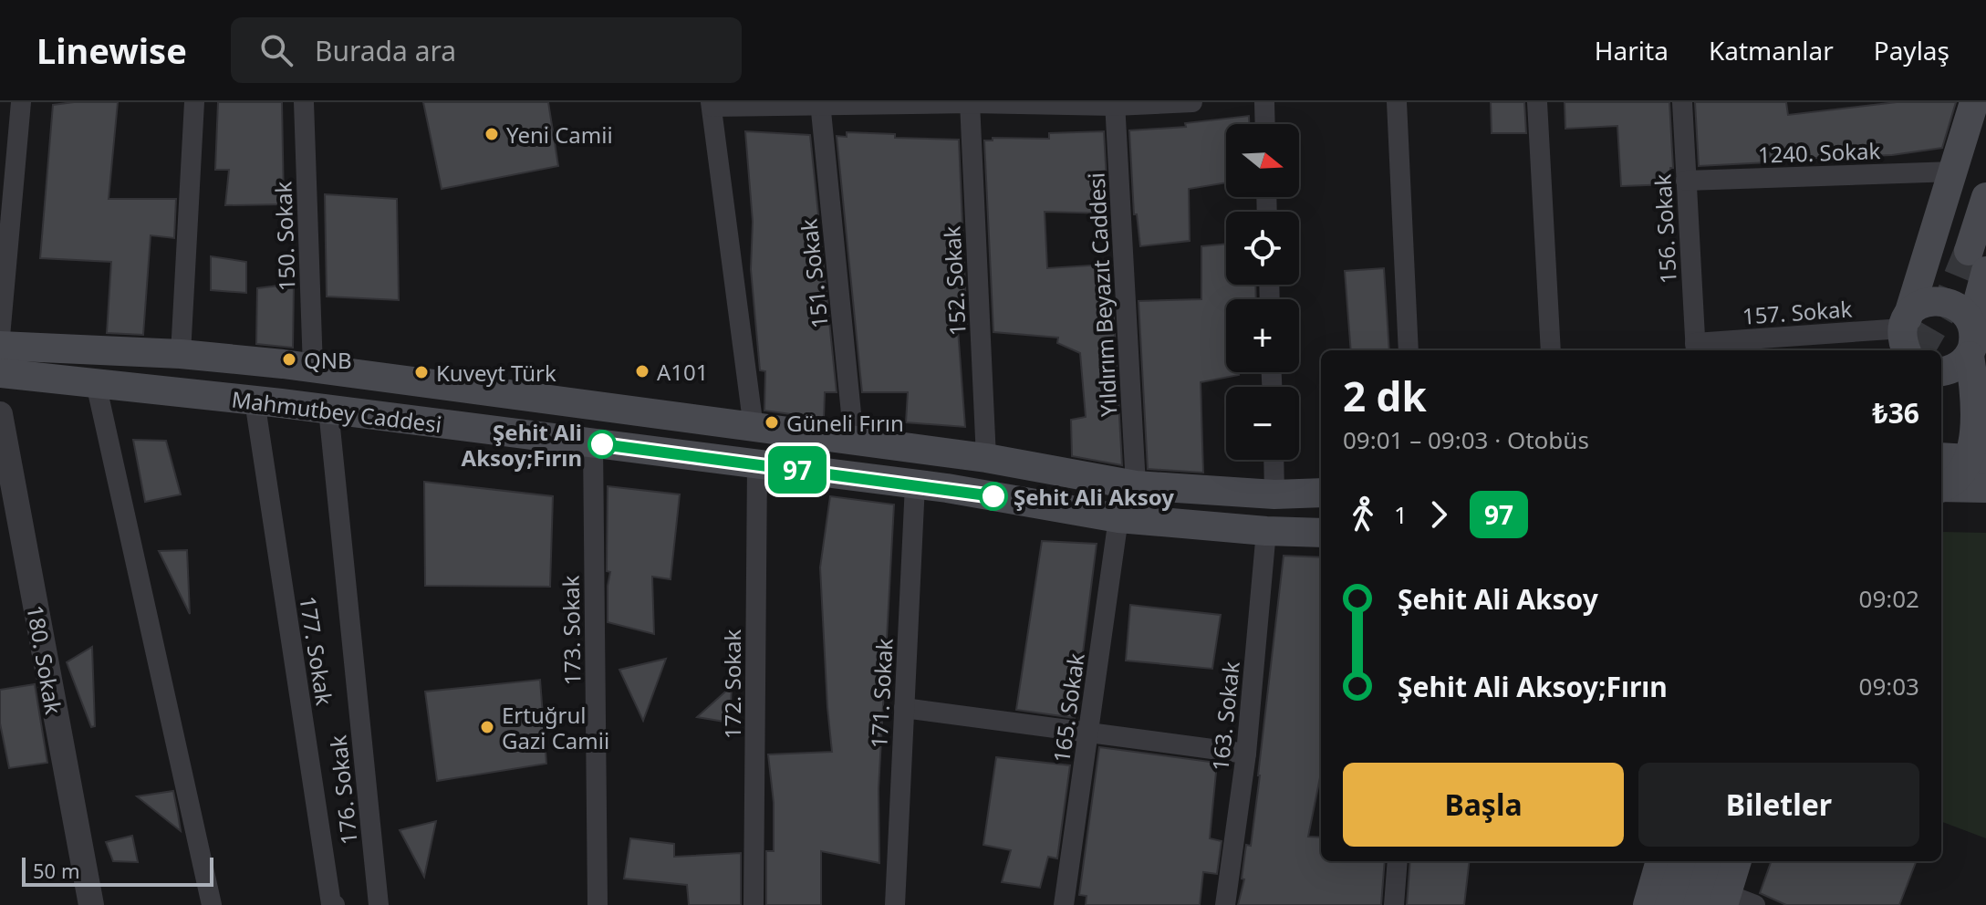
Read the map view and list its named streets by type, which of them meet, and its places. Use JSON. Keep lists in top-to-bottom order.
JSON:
{
  "streets": {
    "main road": ["Mahmutbey Caddesi"],
    "street": [
      "1240. Sokak",
      "156. Sokak",
      "150. Sokak",
      "151. Sokak",
      "152. Sokak",
      "Yıldırım Beyazıt Caddesi",
      "157. Sokak",
      "173. Sokak",
      "177. Sokak",
      "180. Sokak",
      "172. Sokak",
      "171. Sokak",
      "165. Sokak",
      "163. Sokak",
      "176. Sokak"
    ]
  },
  "crossings": [
    ["1240. Sokak", "156. Sokak"],
    ["156. Sokak", "157. Sokak"],
    ["150. Sokak", "Mahmutbey Caddesi"],
    ["151. Sokak", "Mahmutbey Caddesi"],
    ["152. Sokak", "Mahmutbey Caddesi"],
    ["Yıldırım Beyazıt Caddesi", "Mahmutbey Caddesi"],
    ["Mahmutbey Caddesi", "173. Sokak"],
    ["Mahmutbey Caddesi", "177. Sokak"],
    ["Mahmutbey Caddesi", "172. Sokak"],
    ["Mahmutbey Caddesi", "171. Sokak"],
    ["Mahmutbey Caddesi", "165. Sokak"],
    ["Mahmutbey Caddesi", "163. Sokak"],
    ["Mahmutbey Caddesi", "176. Sokak"]
  ],
  "places": [
    "Yeni Camii",
    "QNB",
    "A101",
    "Kuveyt Türk",
    "Güneli Fırın",
    "Şehit Ali Aksoy;Fırın",
    "Şehit Ali Aksoy",
    "Ertuğrul Gazi Camii"
  ],
  "lines": ["bus line 97"],
  "scale_bar": "50 m",
  "north": "right",
  "page": {
    "header": "Linewise",
    "search": "Burada ara",
    "nav": ["Harita", "Katmanlar", "Paylaş"],
    "on_map": "97",
    "map_buttons": ["+", "−"],
    "heading": ["2 dk", "09:01 – 09:03 · Otobüs", "₺36"],
    "legs": ["1", "97"],
    "list": [
      {
        "name": "Şehit Ali Aksoy",
        "value": "09:02"
      },
      {
        "name": "Şehit Ali Aksoy;Fırın",
        "value": "09:03"
      }
    ],
    "buttons": ["Başla", "Biletler"],
    "scale": "50 m"
  }
}
